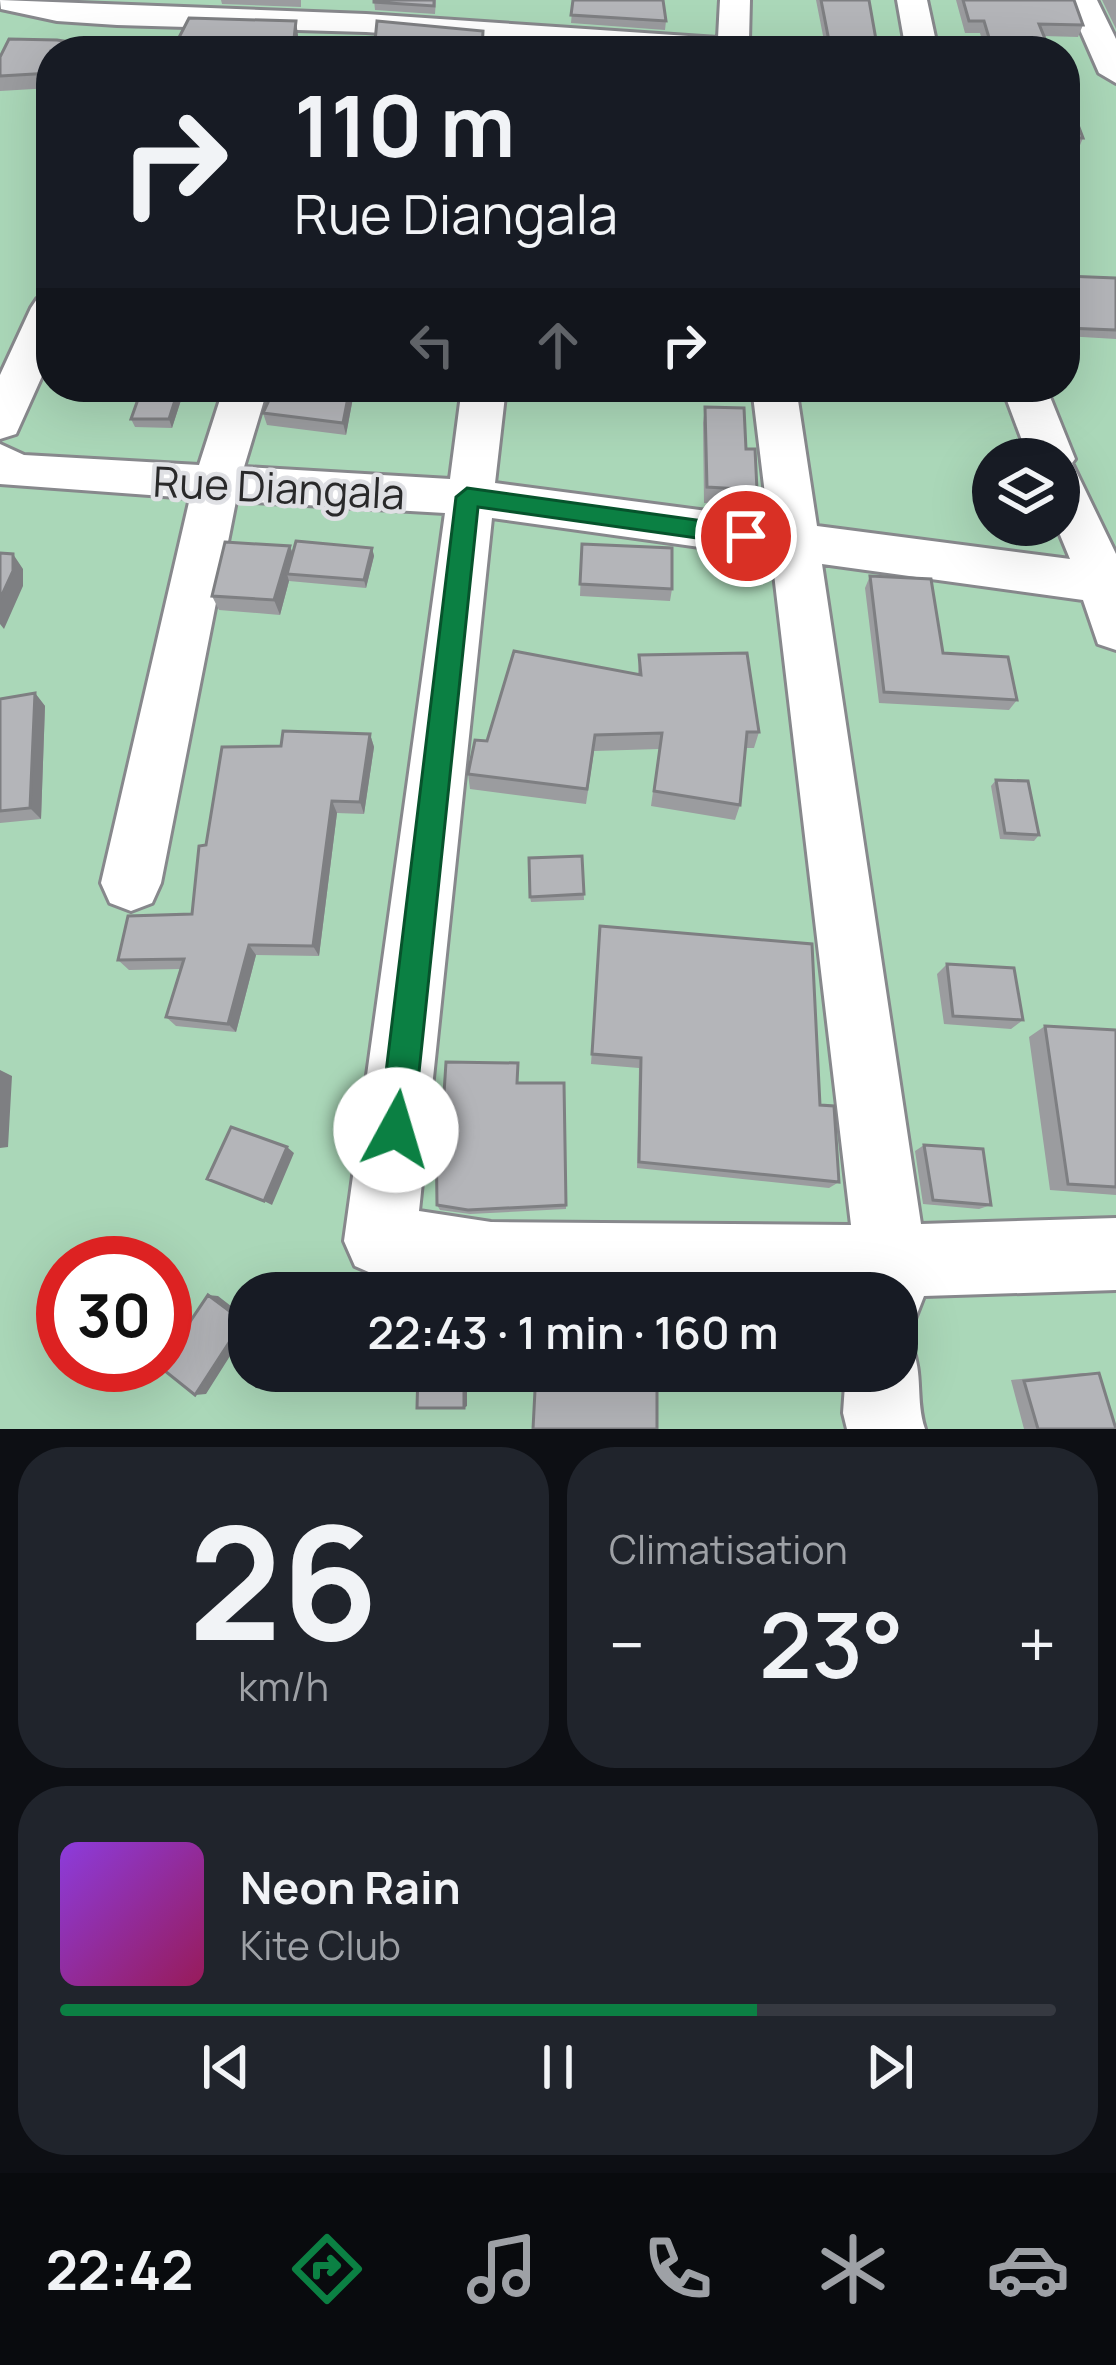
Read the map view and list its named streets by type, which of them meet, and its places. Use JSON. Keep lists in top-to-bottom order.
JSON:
{
  "streets": {
    "street": ["Rue Diangala"]
  },
  "page": {
    "turn": ["110 m", "Rue Diangala"],
    "limit": "30",
    "trip": "22:43 · 1 min · 160 m",
    "tile": [
      ["26", "km/h"],
      "Climatisation"
    ],
    "heat": ["−", "23°", "+"],
    "song": ["Neon Rain", "Kite Club"],
    "tabs": "22:42"
  }
}
